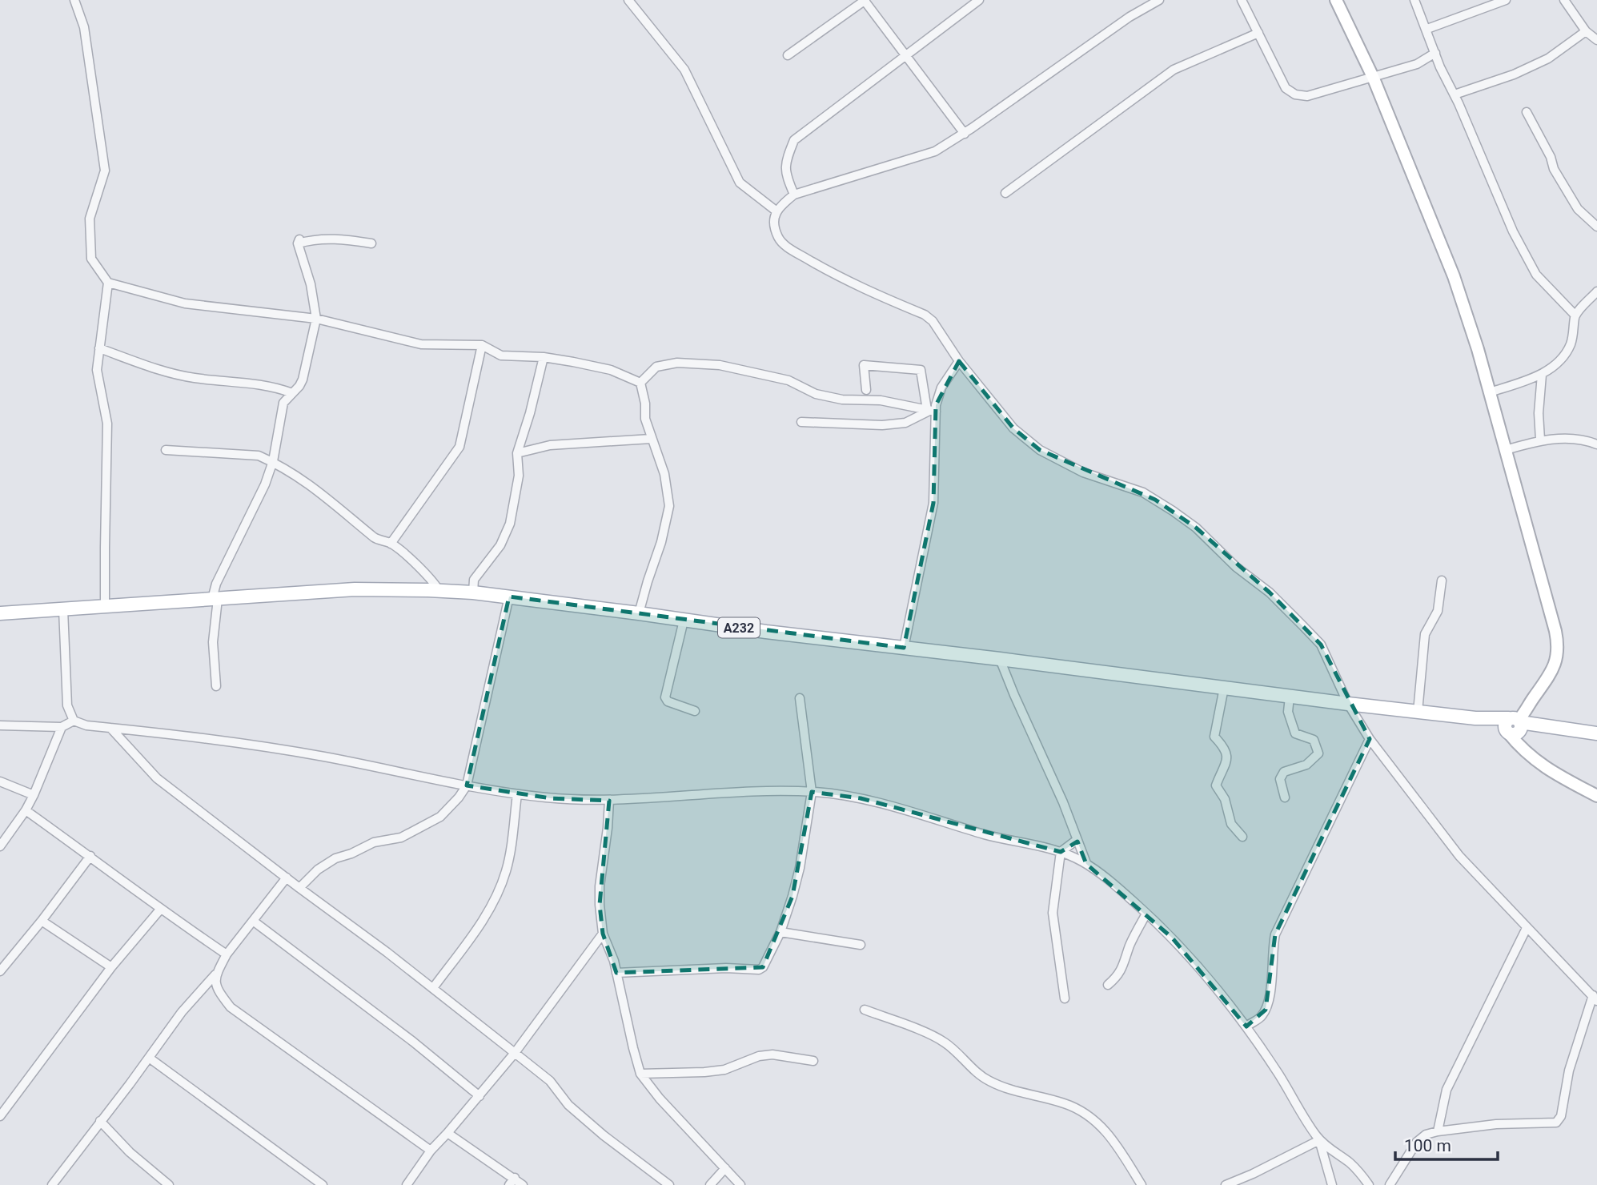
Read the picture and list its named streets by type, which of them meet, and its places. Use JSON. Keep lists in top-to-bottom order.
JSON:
{
  "streets": {
    "main road": ["A232"]
  },
  "scale_bar": "100 m"
}
